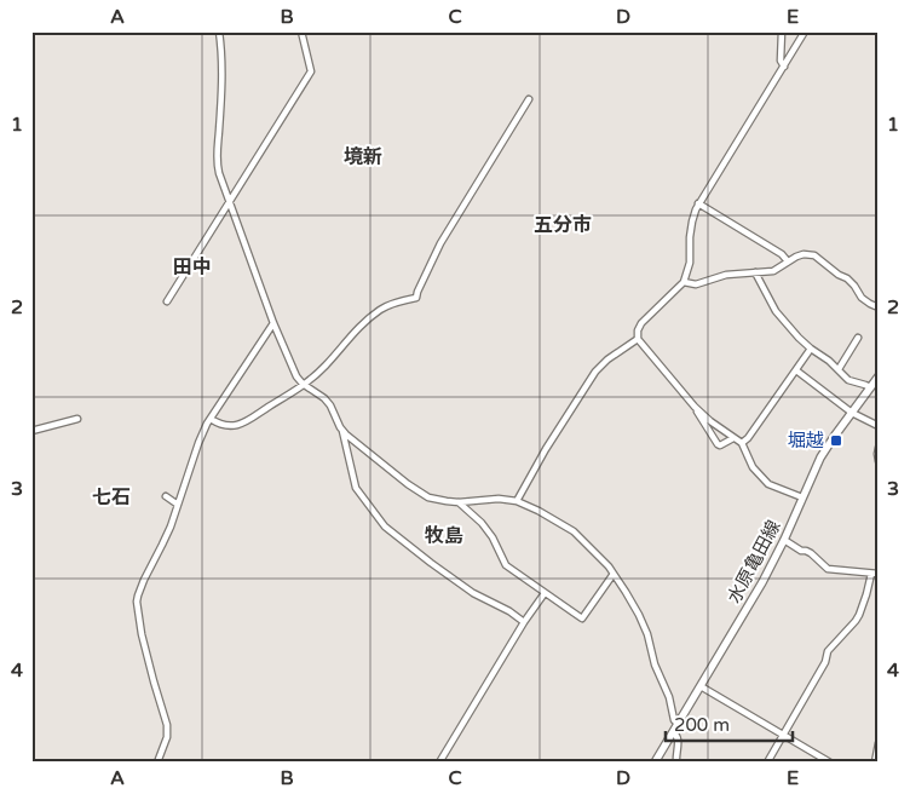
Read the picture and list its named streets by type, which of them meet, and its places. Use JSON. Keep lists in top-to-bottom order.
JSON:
{
  "streets": {
    "main road": ["水原亀田線"]
  },
  "districts": [
    "境新",
    "五分市",
    "田中",
    "七石",
    "牧島"
  ],
  "places": {
    "transit": ["堀越"]
  },
  "scale_bar": "200 m",
  "grid": {
    "columns": [
      "A",
      "B",
      "C",
      "D",
      "E"
    ],
    "rows": [
      "1",
      "2",
      "3",
      "4"
    ]
  }
}
